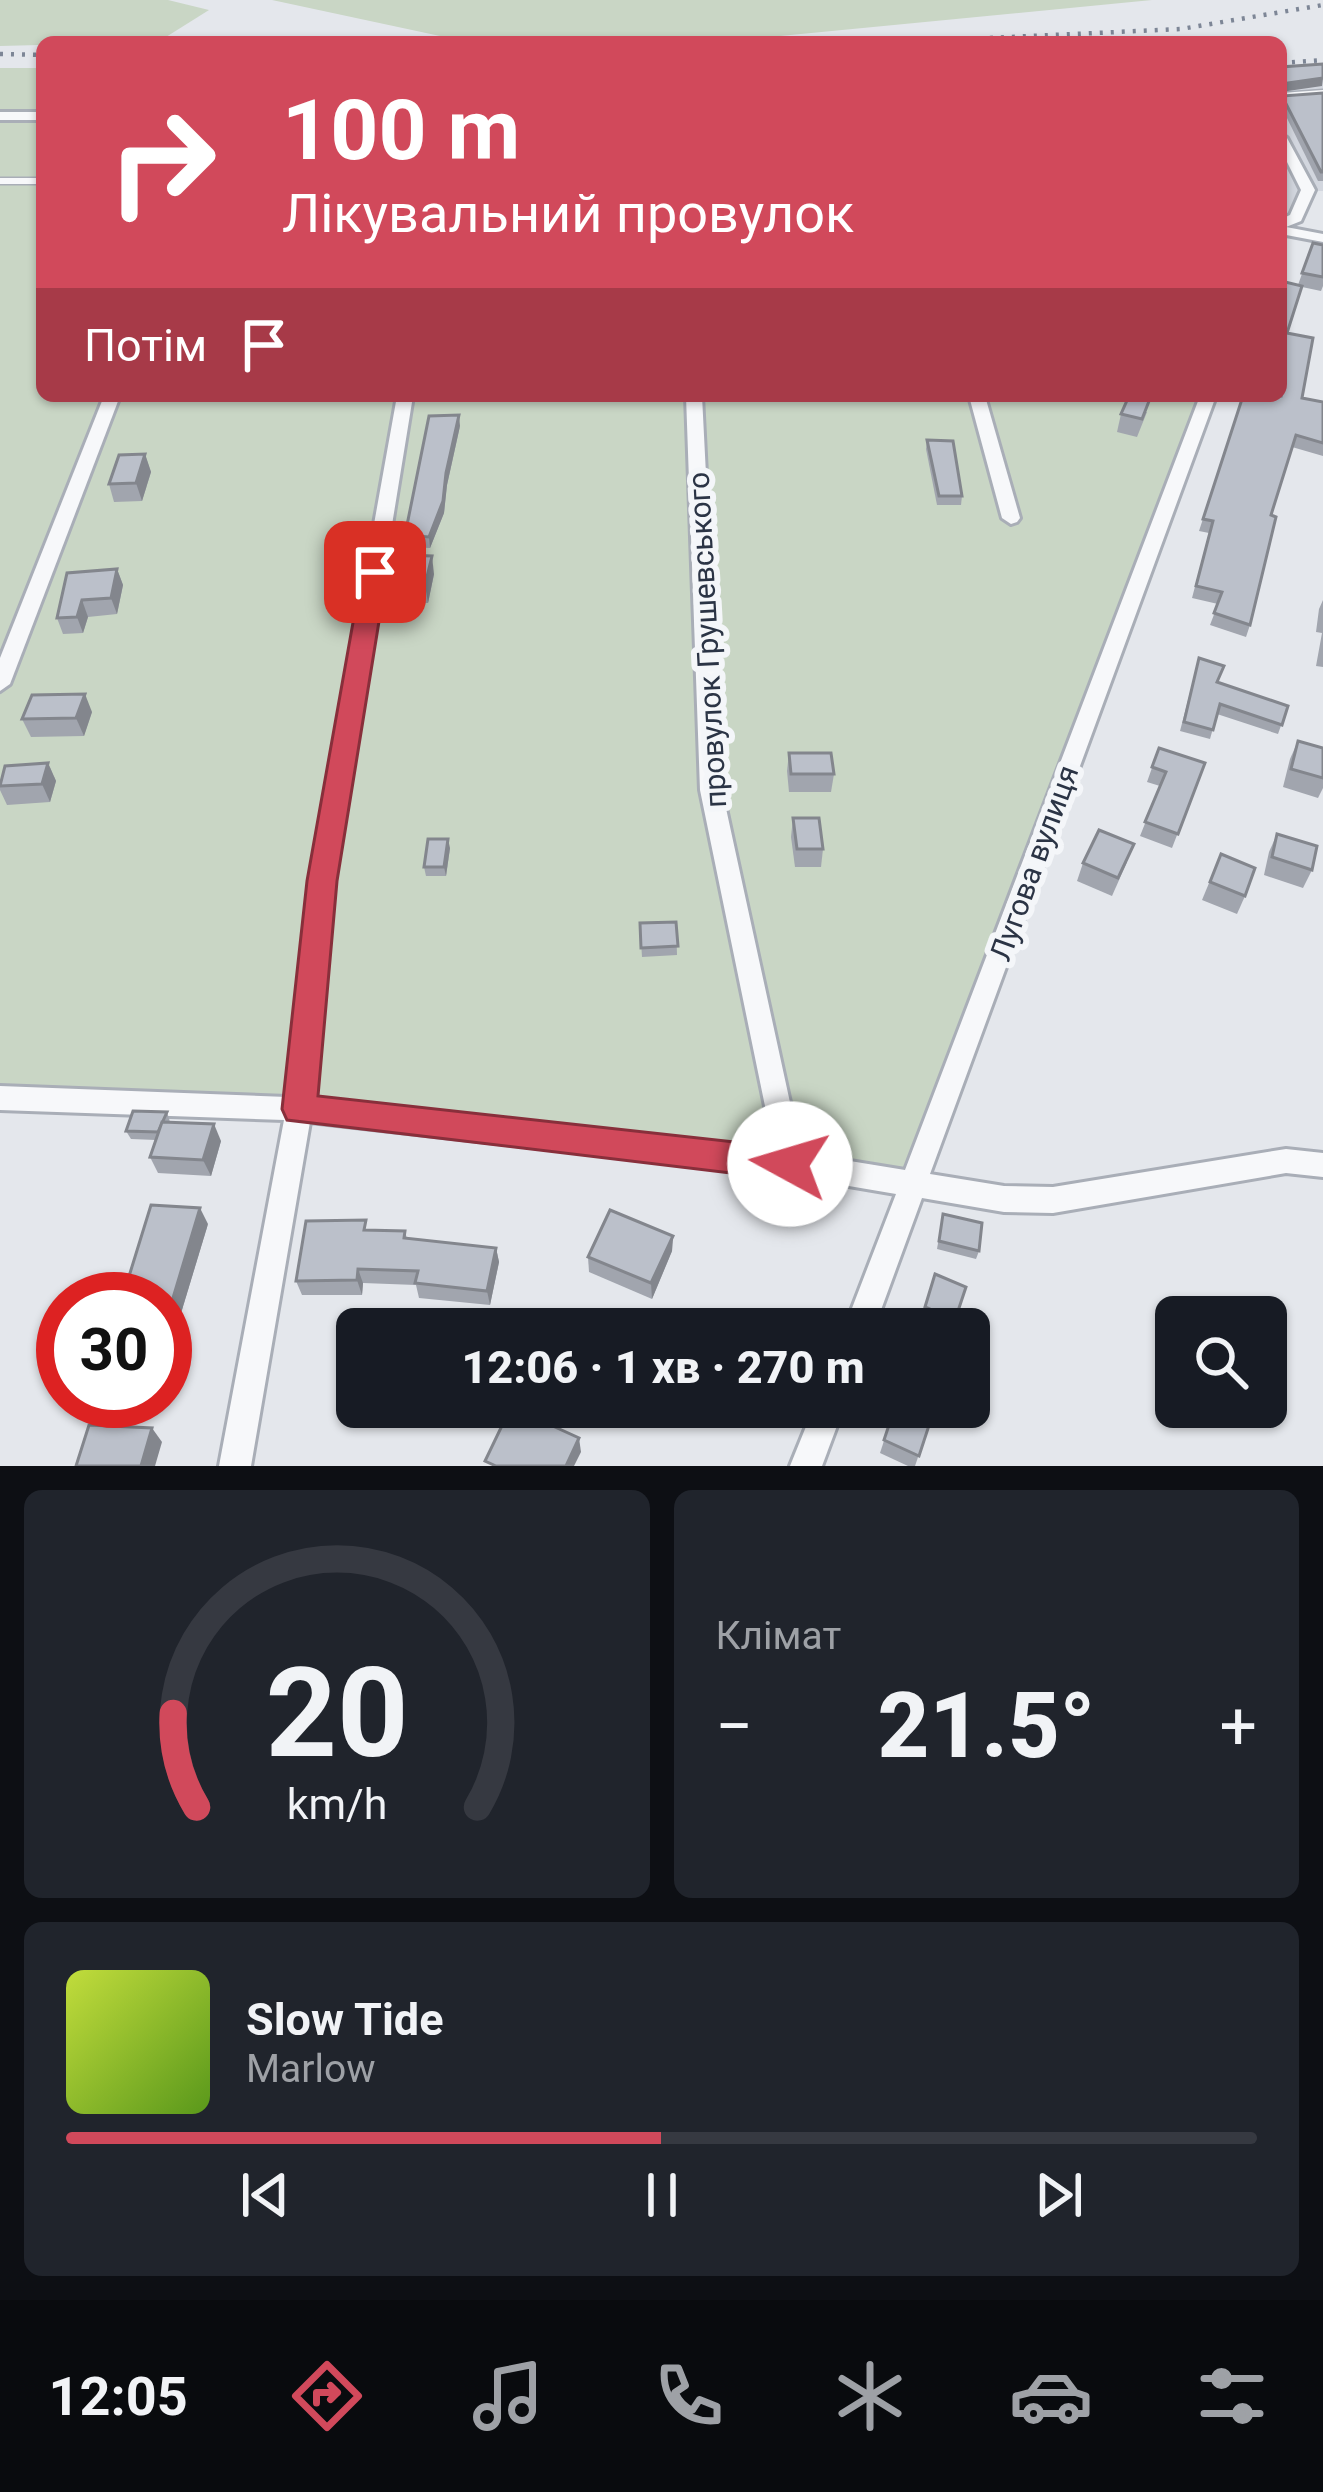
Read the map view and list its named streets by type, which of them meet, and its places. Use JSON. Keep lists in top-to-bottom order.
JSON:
{
  "streets": {
    "street": ["провулок Грушевського", "Лугова вулиця"]
  },
  "page": {
    "turn": ["100 m", "Лікувальний провулок"],
    "then": "Потім",
    "limit": "30",
    "trip": "12:06 · 1 хв · 270 m",
    "tile": "Клімат",
    "heat": ["−", "21.5°", "+"],
    "song": ["Slow Tide", "Marlow"],
    "tabs": "12:05",
    "gauge": ["20", "km/h"]
  }
}
